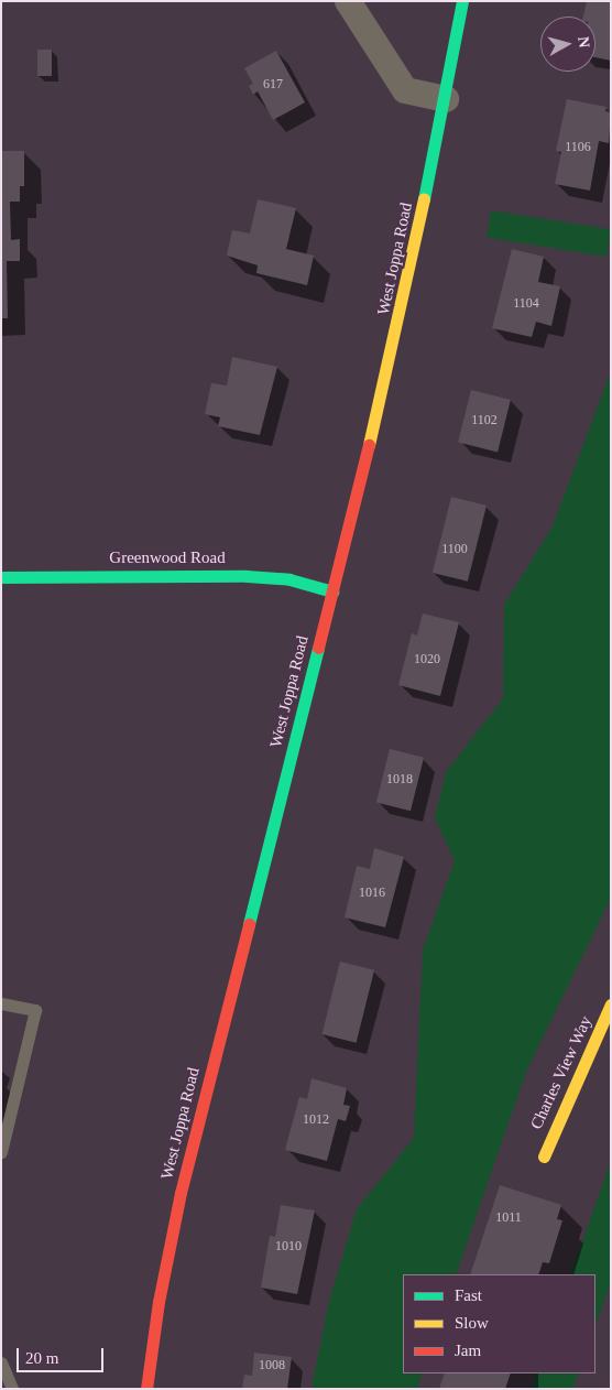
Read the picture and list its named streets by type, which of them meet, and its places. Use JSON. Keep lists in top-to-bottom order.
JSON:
{
  "streets": {
    "street": ["West Joppa Road", "Greenwood Road", "Charles View Way"]
  },
  "crossings": [
    ["West Joppa Road", "Greenwood Road"]
  ],
  "house_numbers": [
    "617",
    "1106",
    "1104",
    "1102",
    "1100",
    "1020",
    "1018",
    "1016",
    "1012",
    "1011",
    "1010",
    "1008"
  ],
  "legend": ["Fast", "Slow", "Jam"],
  "scale_bar": "20 m",
  "north": "right"
}
